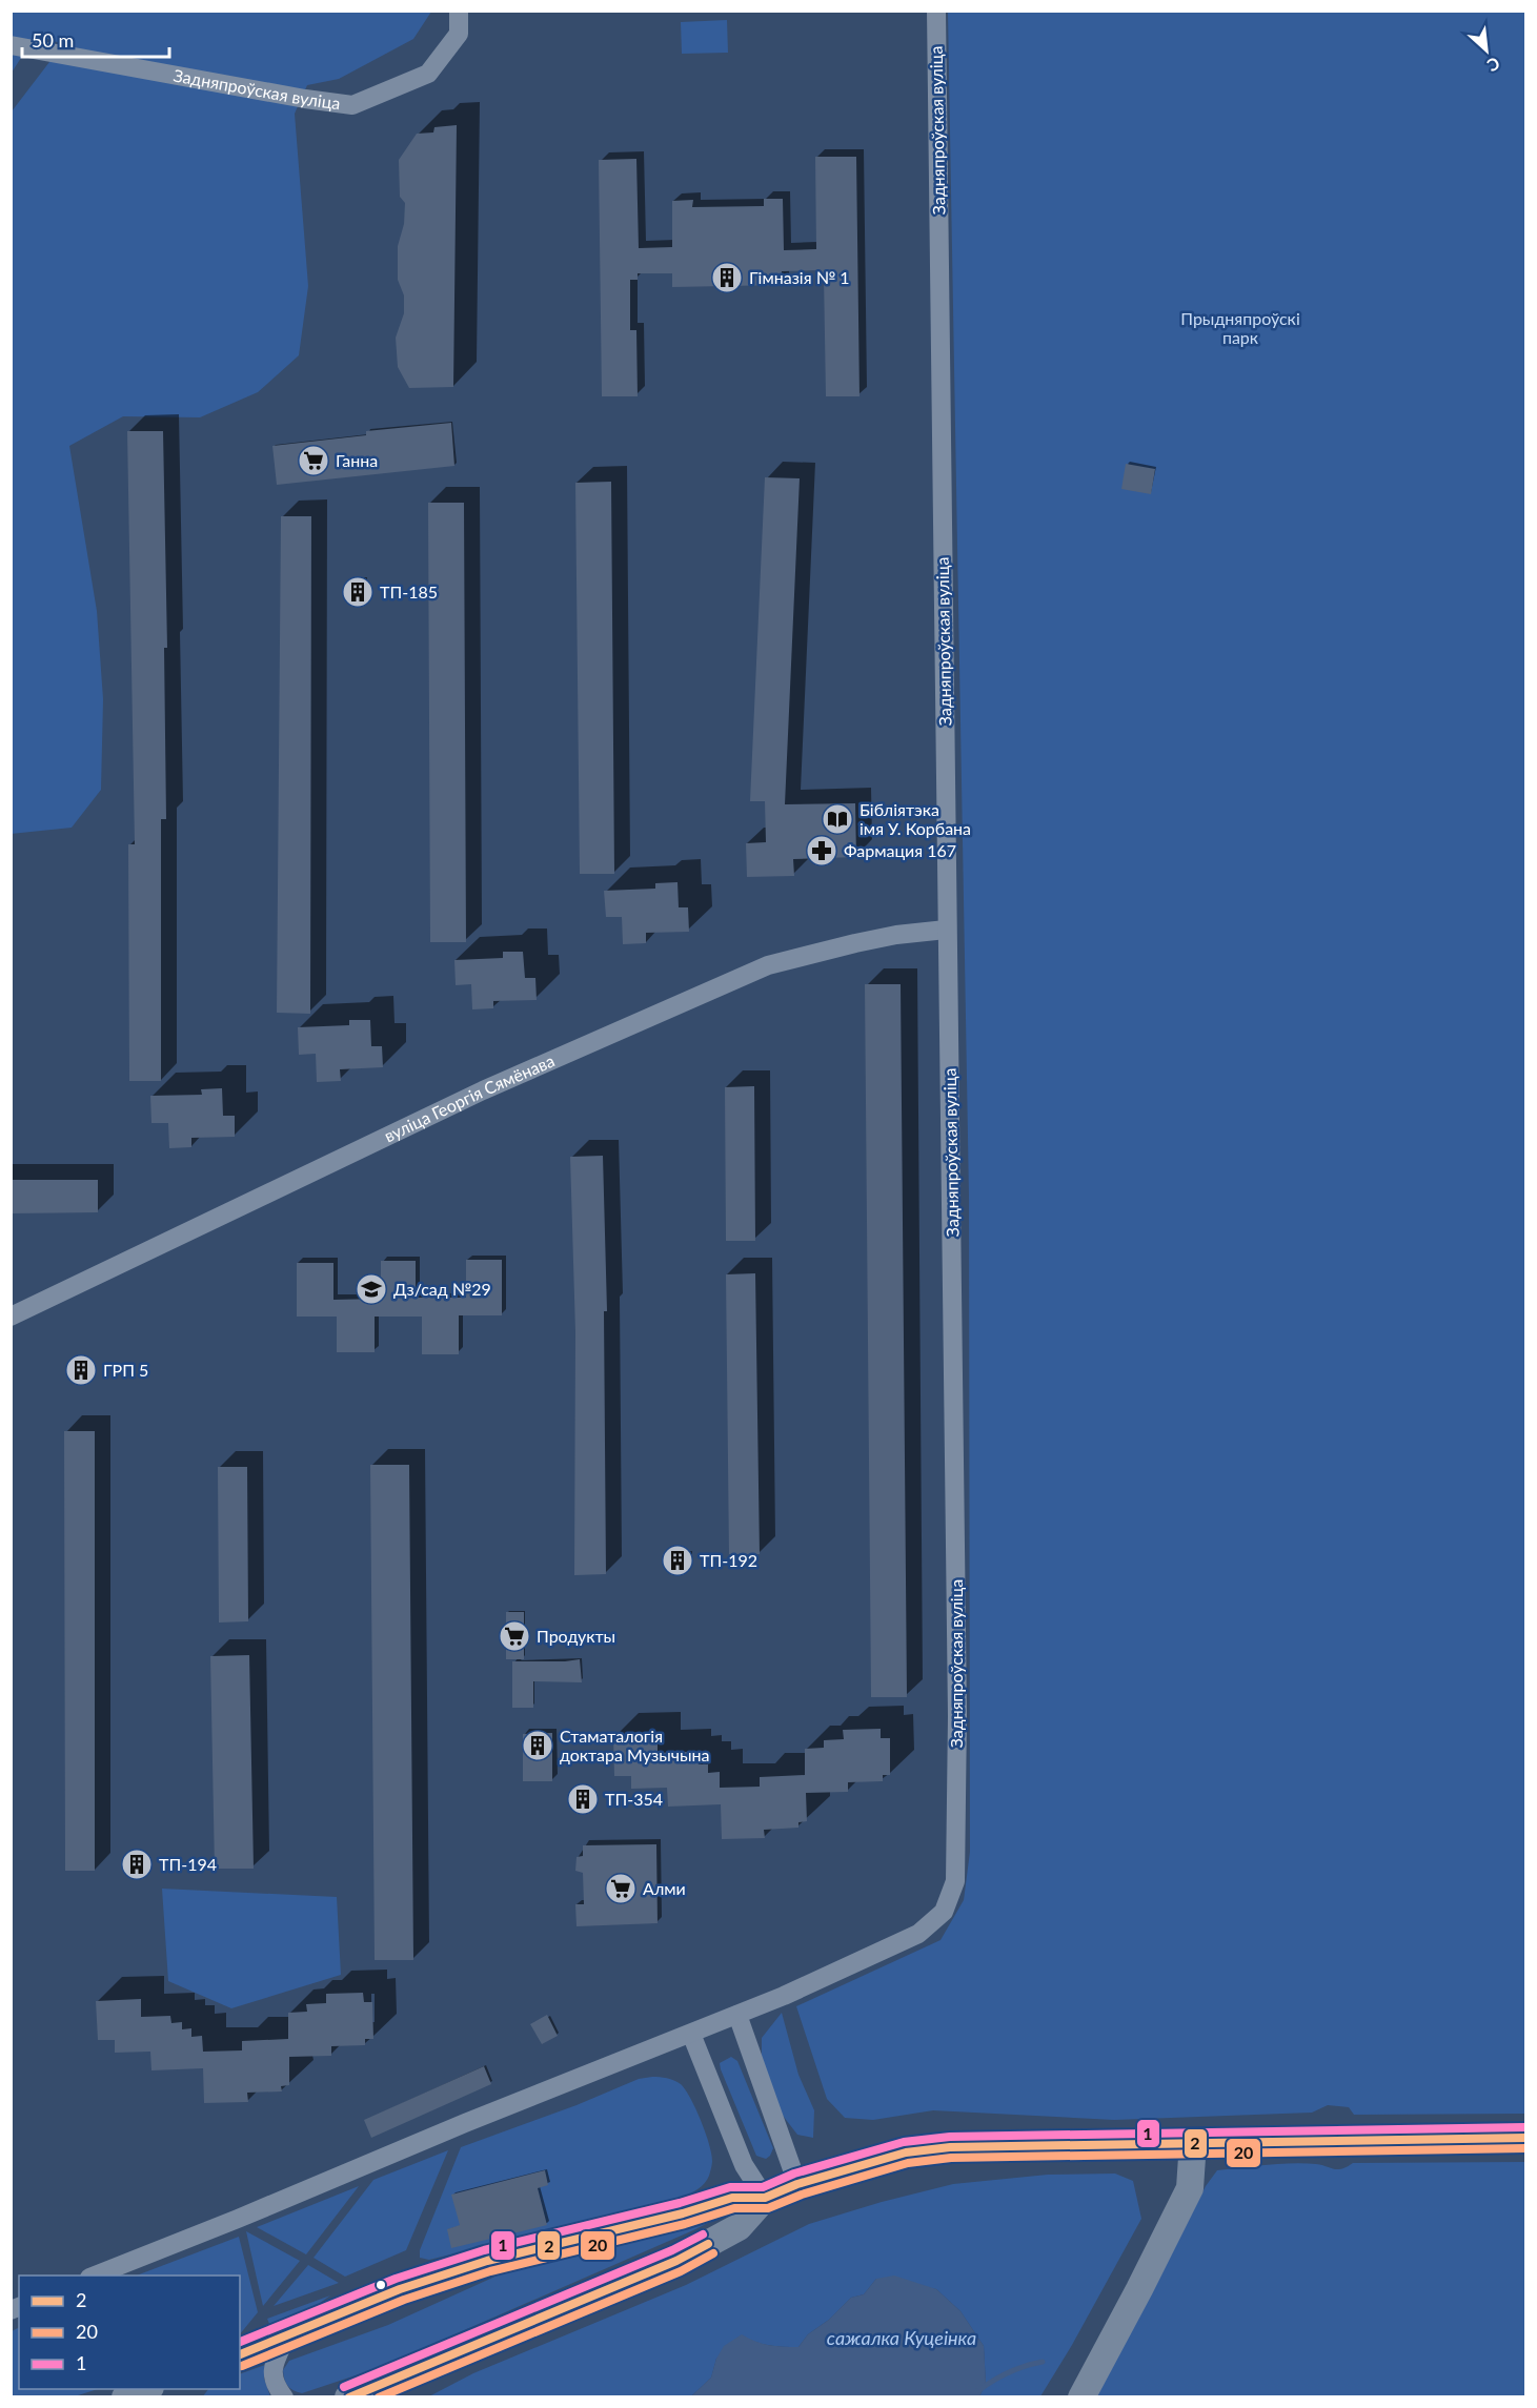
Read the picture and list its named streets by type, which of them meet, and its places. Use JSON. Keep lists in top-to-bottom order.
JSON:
{
  "streets": {
    "street": ["Задняпроўская вуліца", "вуліца Георгія Сямёнава"]
  },
  "crossings": [
    ["Задняпроўская вуліца", "вуліца Георгія Сямёнава"]
  ],
  "water": ["сажалка Куцеінка"],
  "parks": ["Прыдняпроўскі парк"],
  "places": {
    "building": [
      "Гімназія № 1",
      "ТП-185",
      "ГРП 5",
      "ТП-192",
      "Стаматалогія доктара Музычына",
      "ТП-354",
      "ТП-194"
    ],
    "supermarket": ["Ганна", "Продукты", "Алми"],
    "library": ["Бібліятэка імя У. Корбана"],
    "pharmacy": ["Фармация 167"],
    "school or university": ["Дз/сад №29"]
  },
  "lines": ["transit line 1", "transit line 2", "transit line 20"],
  "legend": ["2", "20", "1"],
  "scale_bar": "50 m",
  "north": "bottom right"
}
